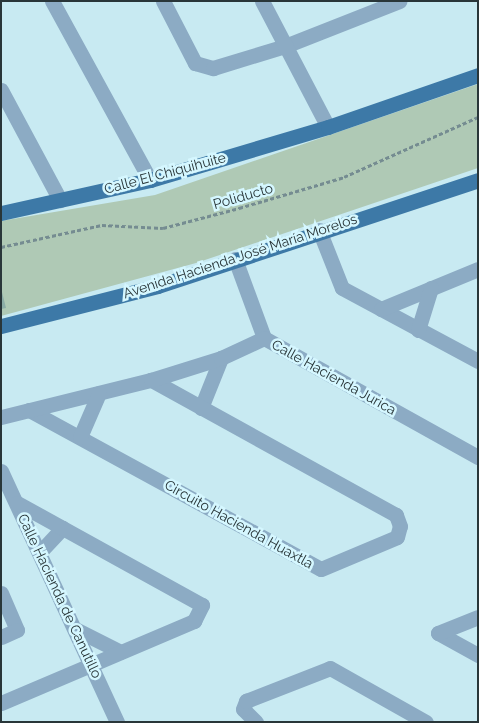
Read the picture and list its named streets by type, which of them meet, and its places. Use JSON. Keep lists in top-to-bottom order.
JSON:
{
  "streets": {
    "main road": ["Calle El Chiquihuite", "Avenida Hacienda José María Morelos"],
    "street": ["Calle Hacienda Jurica", "Circuito Hacienda Huaxtla", "Calle Hacienda de Canutillo"],
    "path": ["Poliducto"]
  },
  "crossings": [
    ["Avenida Hacienda José María Morelos", "Calle Hacienda Jurica"]
  ]
}
